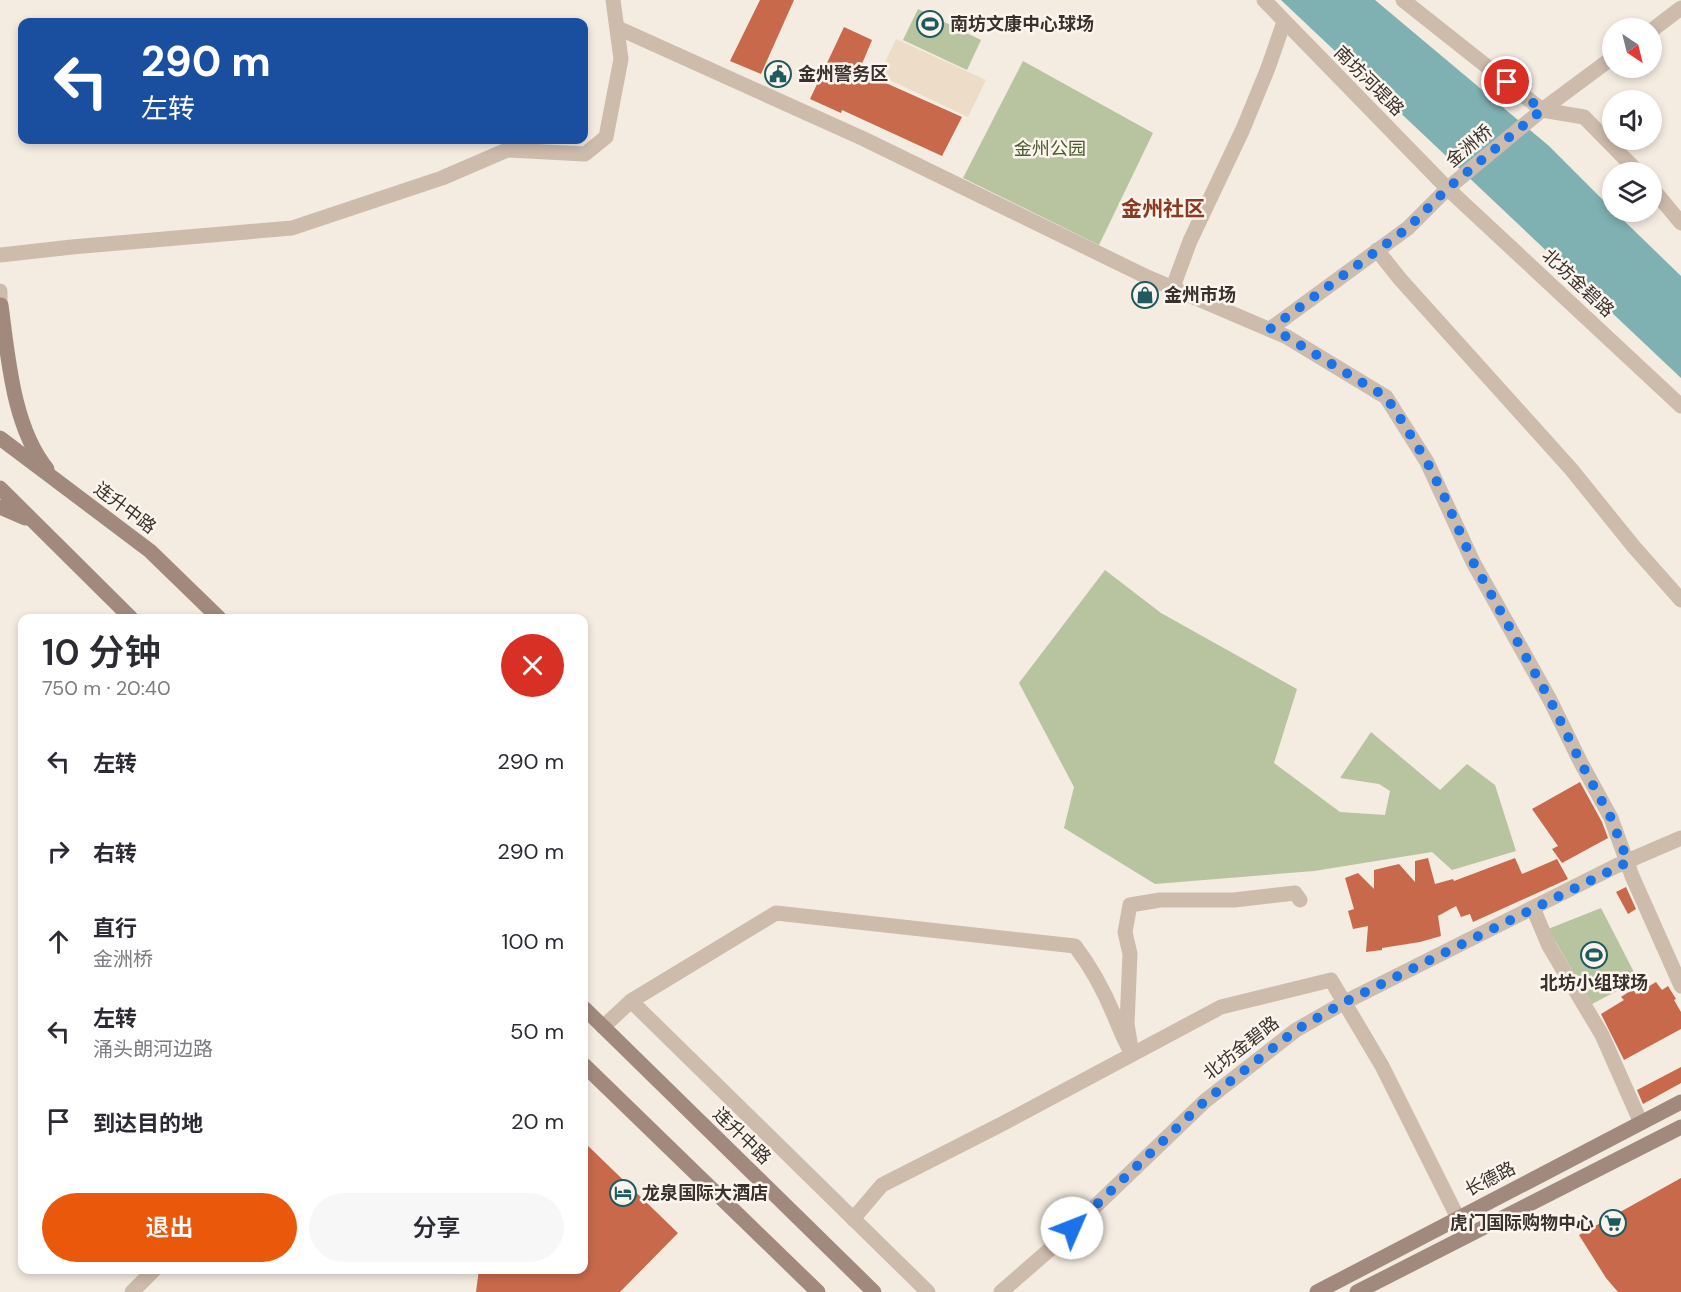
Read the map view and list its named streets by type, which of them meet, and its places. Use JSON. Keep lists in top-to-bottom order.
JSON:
{
  "streets": {
    "main road": ["连升中路", "长德路"],
    "street": ["南坊河堤路", "金洲桥", "北坊金碧路"]
  },
  "crossings": [
    ["南坊河堤路", "金洲桥"],
    ["南坊河堤路", "北坊金碧路"],
    ["金洲桥", "北坊金碧路"]
  ],
  "districts": ["金州社区"],
  "parks": ["金州公园"],
  "places": {
    "sports": ["南坊文康中心球场", "北坊小组球场"],
    "public building": ["金州警务区"],
    "shop": ["金州市场"],
    "hotel": ["龙泉国际大酒店"],
    "supermarket": ["虎门国际购物中心"]
  },
  "north": "bottom right",
  "page": {
    "turn": ["290 m", "左转"],
    "heading": ["10 分钟", "750 m · 20:40"],
    "list": [
      {
        "name": "左转",
        "value": "290 m"
      },
      {
        "name": "右转",
        "value": "290 m"
      },
      {
        "name": "直行",
        "note": "金洲桥",
        "value": "100 m"
      },
      {
        "name": "左转",
        "note": "涌头朗河边路",
        "value": "50 m"
      },
      {
        "name": "到达目的地",
        "value": "20 m"
      }
    ],
    "buttons": ["退出", "分享"]
  }
}
